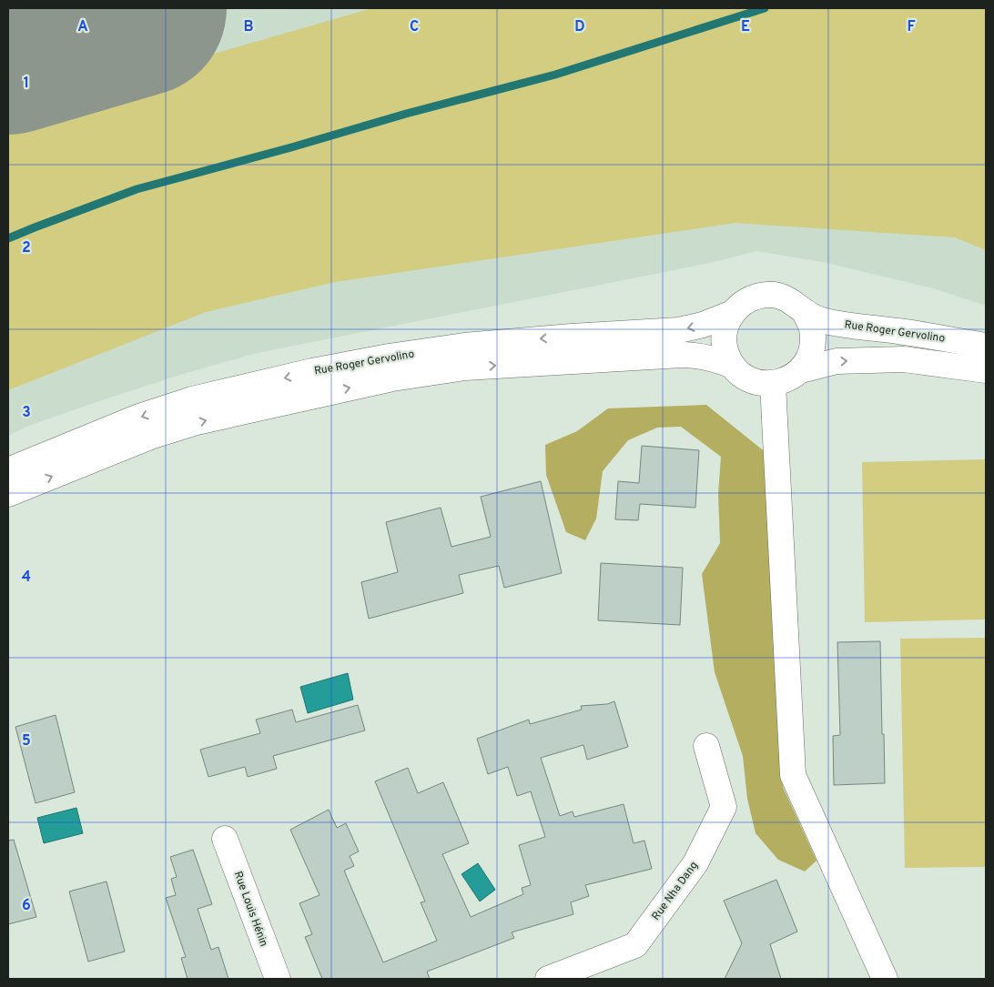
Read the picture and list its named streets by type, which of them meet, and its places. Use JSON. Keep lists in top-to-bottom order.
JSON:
{
  "streets": {
    "main road": ["Rue Roger Gervolino", "Rue Nha Dang", "Rue Louis Hénin"]
  },
  "grid": {
    "columns": [
      "A",
      "B",
      "C",
      "D",
      "E",
      "F"
    ],
    "rows": [
      "1",
      "2",
      "3",
      "4",
      "5",
      "6"
    ]
  }
}
